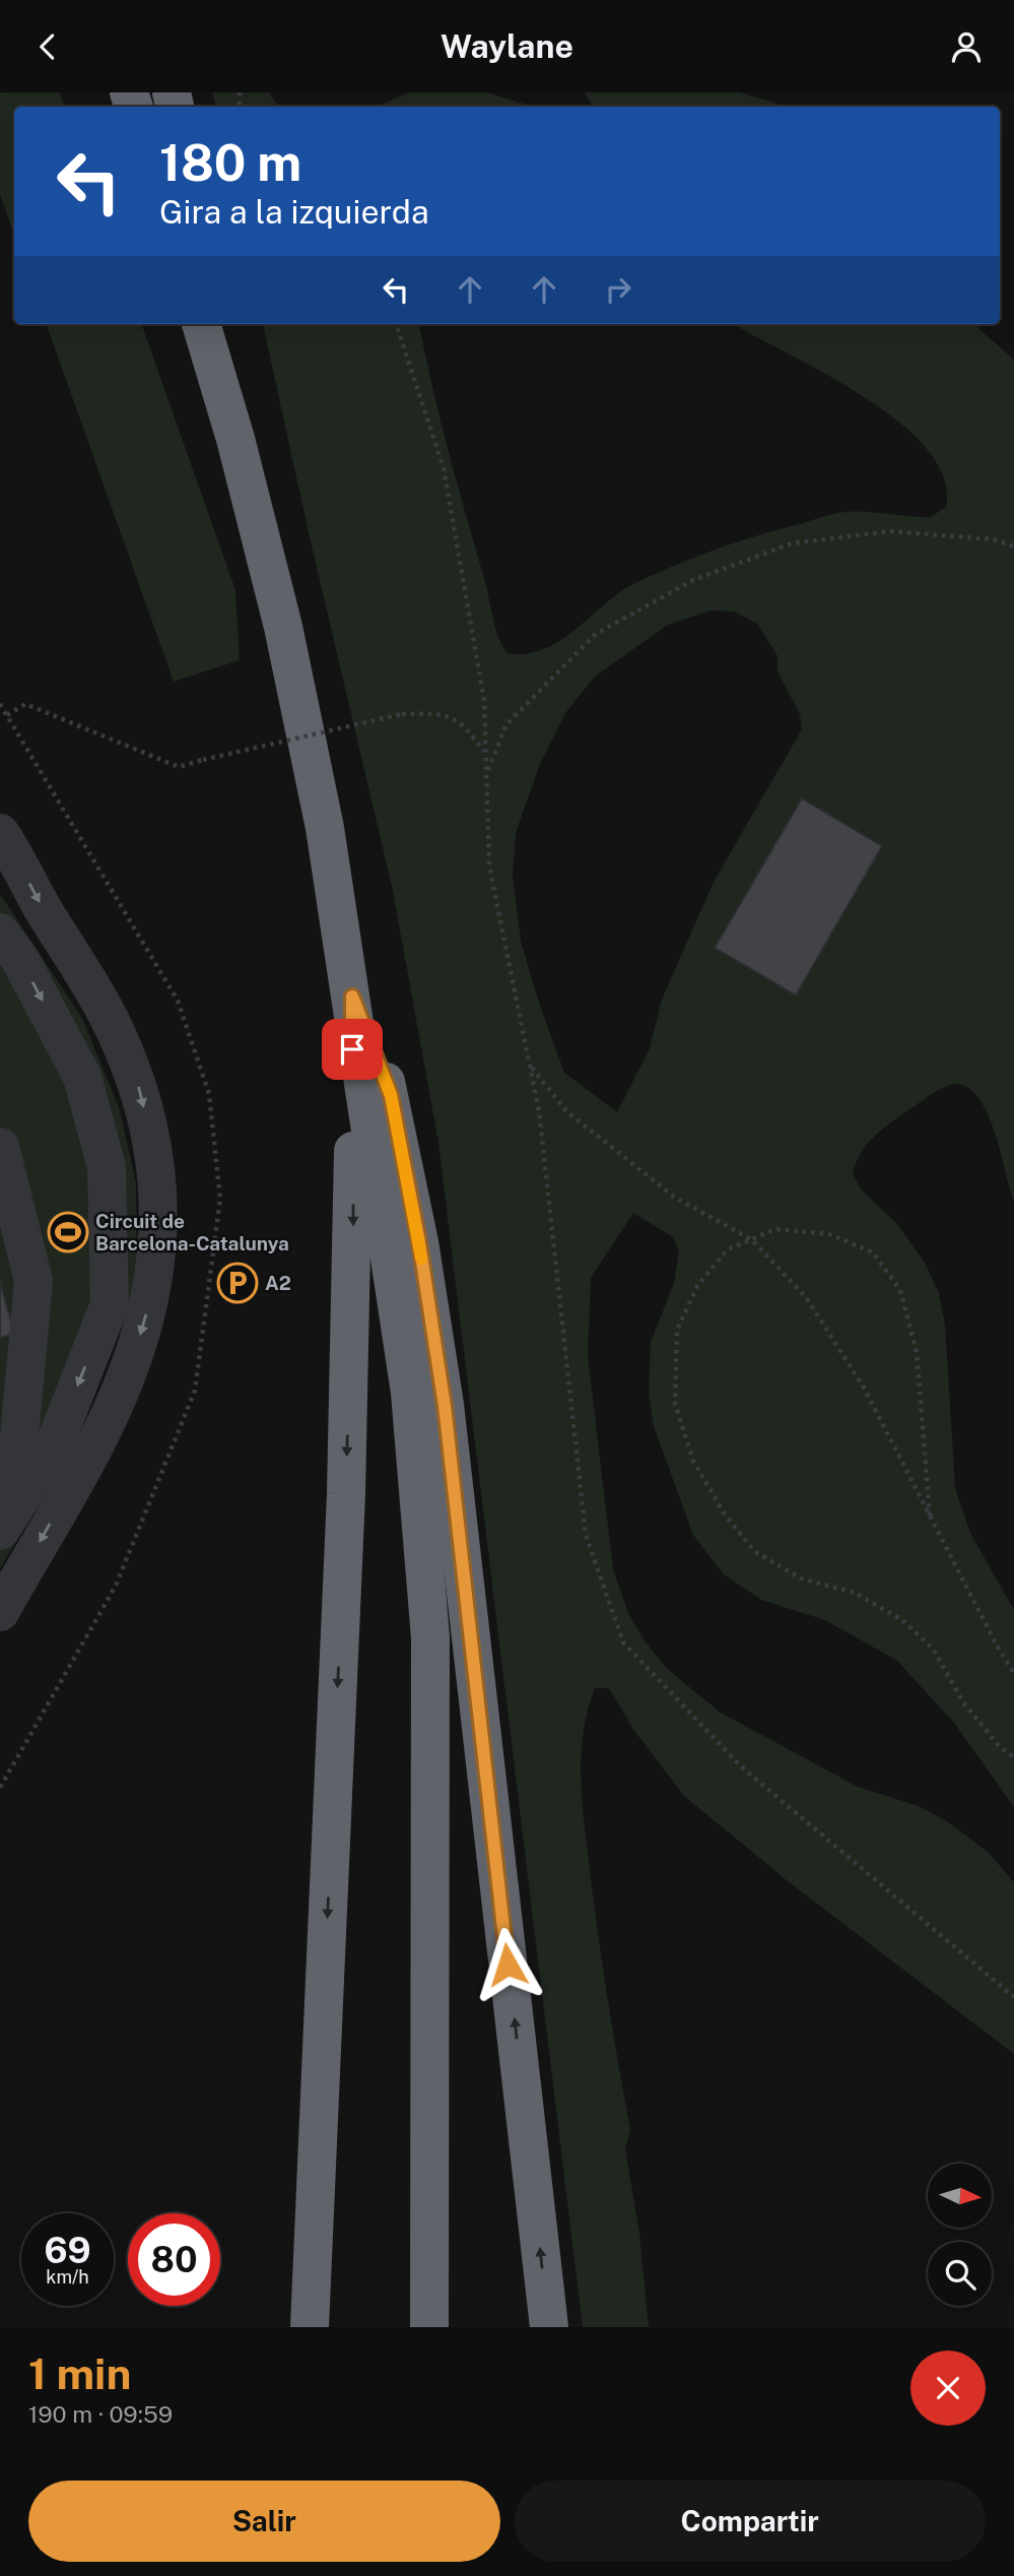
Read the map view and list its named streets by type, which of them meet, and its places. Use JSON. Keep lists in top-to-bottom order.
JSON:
{
  "places": {
    "sports": ["Circuit de Barcelona-Catalunya"],
    "parking": ["A2"]
  },
  "north": "right",
  "page": {
    "header": "Waylane",
    "turn": ["180 m", "Gira a la izquierda"],
    "speed": "69 km/h",
    "limit": "80",
    "heading": ["1 min", "190 m · 09:59"],
    "buttons": ["Salir", "Compartir"]
  }
}
